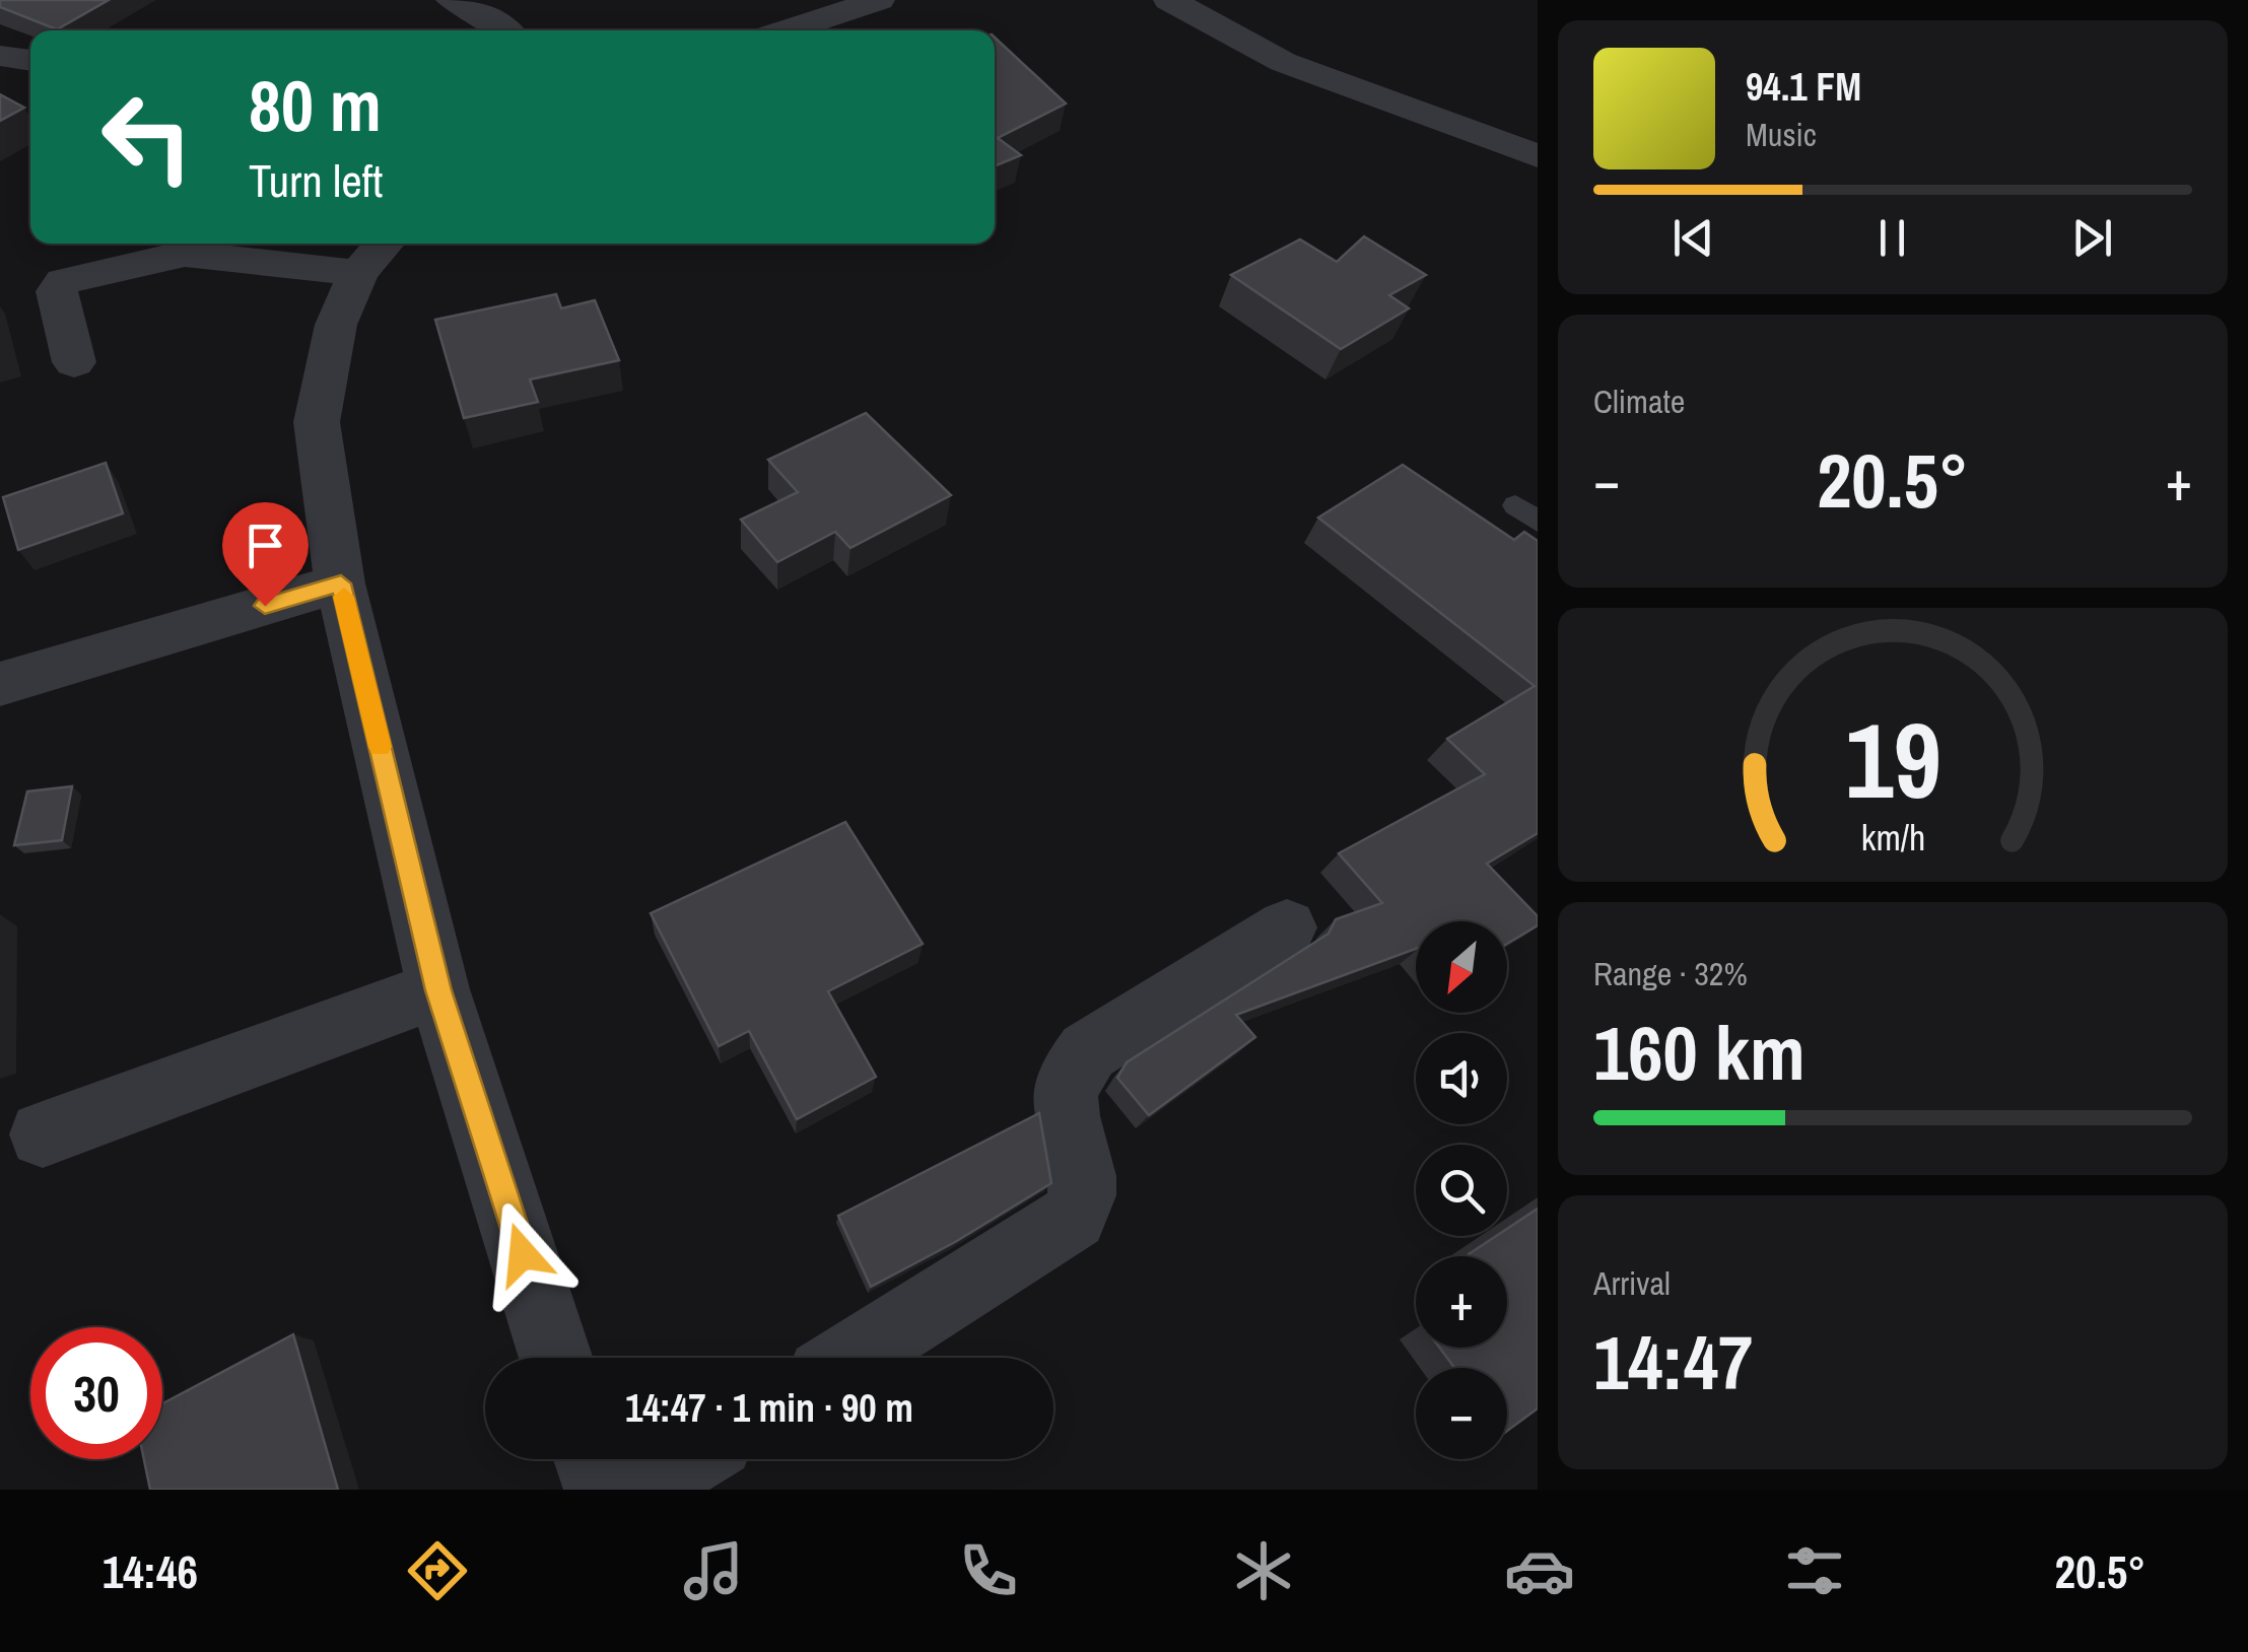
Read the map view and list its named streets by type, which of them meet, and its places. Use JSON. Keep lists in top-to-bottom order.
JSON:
{
  "north": "bottom left",
  "page": {
    "turn": ["80 m", "Turn left"],
    "song": ["94.1 FM", "Music"],
    "tile": [
      "Climate",
      ["Range · 32%", "160 km"],
      ["Arrival", "14:47"]
    ],
    "heat": ["−", "20.5°", "+"],
    "map_buttons": ["+", "−"],
    "limit": "30",
    "trip": "14:47 · 1 min · 90 m",
    "tabs": ["14:46", "20.5°"],
    "gauge": ["19", "km/h"]
  }
}
